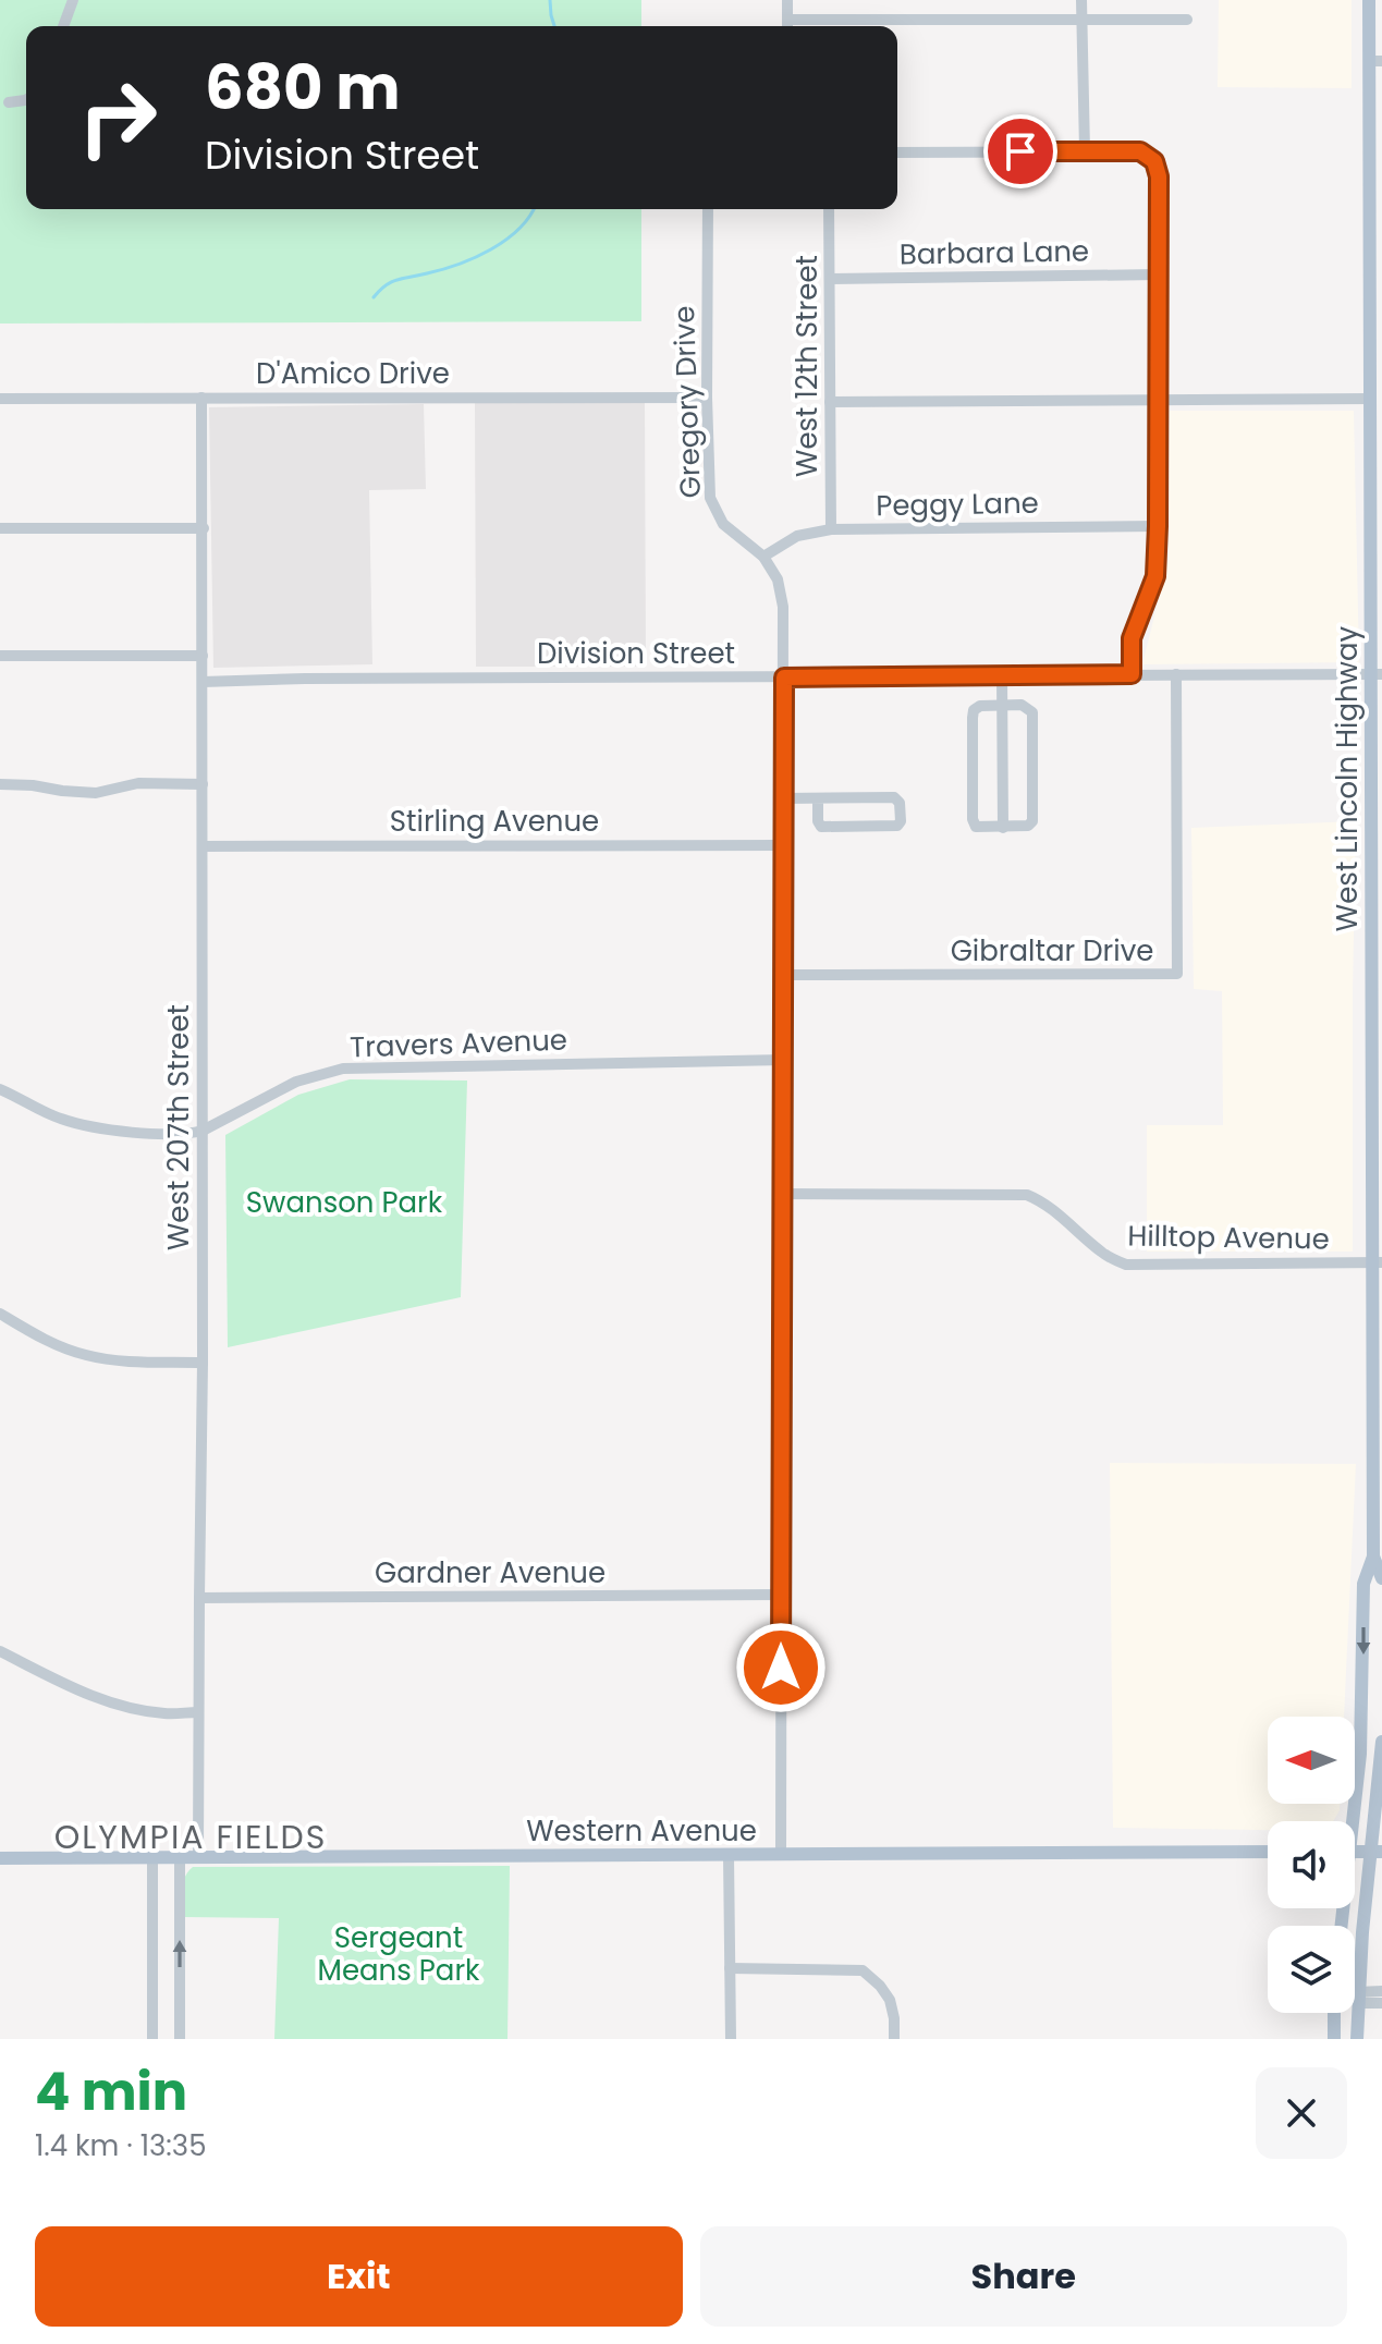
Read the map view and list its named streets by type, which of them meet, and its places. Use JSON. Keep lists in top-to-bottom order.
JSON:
{
  "streets": {
    "main road": ["West Lincoln Highway", "Western Avenue"],
    "street": [
      "Barbara Lane",
      "West 12th Street",
      "D'Amico Drive",
      "Gregory Drive",
      "Peggy Lane",
      "Division Street",
      "Stirling Avenue",
      "Gibraltar Drive",
      "Travers Avenue",
      "West 207th Street",
      "Hilltop Avenue",
      "Gardner Avenue"
    ]
  },
  "crossings": [
    ["Barbara Lane", "West 12th Street"],
    ["West 12th Street", "Peggy Lane"],
    ["D'Amico Drive", "Gregory Drive"],
    ["D'Amico Drive", "West 207th Street"],
    ["Gregory Drive", "Peggy Lane"],
    ["Gregory Drive", "Division Street"],
    ["Gregory Drive", "Stirling Avenue"],
    ["Gregory Drive", "Gibraltar Drive"],
    ["Gregory Drive", "Travers Avenue"],
    ["Gregory Drive", "Hilltop Avenue"],
    ["Gregory Drive", "Gardner Avenue"],
    ["Gregory Drive", "Western Avenue"],
    ["Division Street", "West Lincoln Highway"],
    ["Division Street", "Gibraltar Drive"],
    ["Division Street", "West 207th Street"],
    ["West Lincoln Highway", "Hilltop Avenue"],
    ["Stirling Avenue", "West 207th Street"],
    ["Travers Avenue", "West 207th Street"],
    ["West 207th Street", "Gardner Avenue"],
    ["West 207th Street", "Western Avenue"]
  ],
  "districts": ["OLYMPIA FIELDS"],
  "parks": ["Swanson Park", "Sergeant Means Park"],
  "north": "left",
  "page": {
    "turn": ["680 m", "Division Street"],
    "heading": ["4 min", "1.4 km · 13:35"],
    "buttons": ["Exit", "Share"]
  }
}
